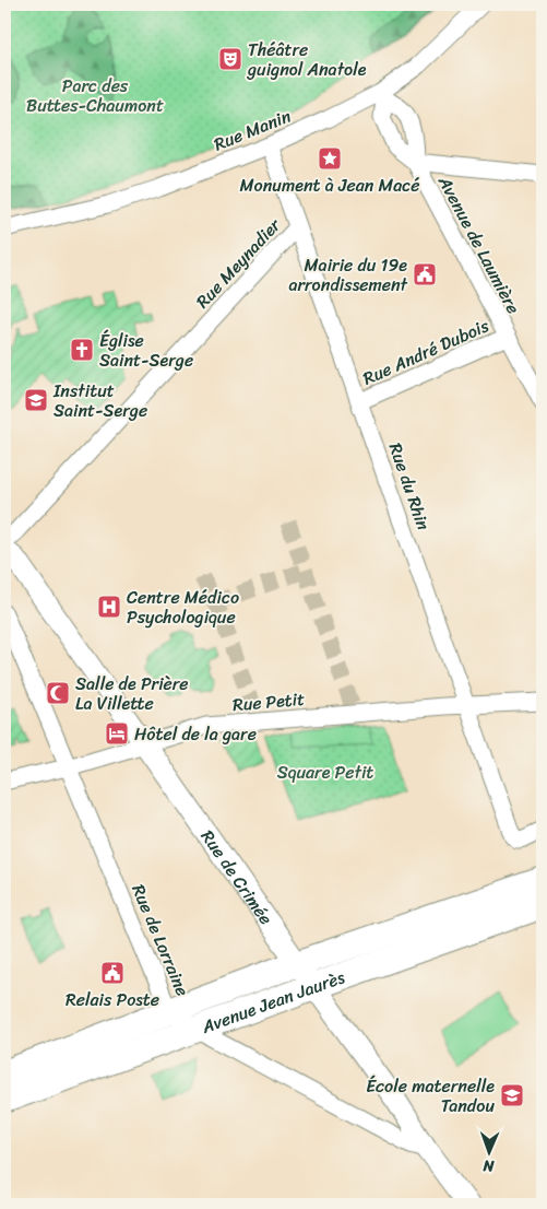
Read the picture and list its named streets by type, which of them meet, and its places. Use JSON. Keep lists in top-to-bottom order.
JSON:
{
  "streets": {
    "main road": ["Avenue Jean Jaurès"],
    "street": [
      "Rue Manin",
      "Avenue de Laumière",
      "Rue Meynadier",
      "Rue André Dubois",
      "Rue du Rhin",
      "Rue Petit",
      "Rue de Crimée",
      "Rue de Lorraine"
    ]
  },
  "crossings": [
    ["Rue Manin", "Avenue de Laumière"],
    ["Rue Manin", "Rue du Rhin"],
    ["Avenue de Laumière", "Rue André Dubois"],
    ["Rue Meynadier", "Rue du Rhin"],
    ["Rue André Dubois", "Rue du Rhin"],
    ["Rue du Rhin", "Rue Petit"],
    ["Rue Petit", "Rue de Crimée"],
    ["Rue Petit", "Rue de Lorraine"],
    ["Rue de Crimée", "Rue de Lorraine"],
    ["Rue de Crimée", "Avenue Jean Jaurès"],
    ["Rue de Lorraine", "Avenue Jean Jaurès"]
  ],
  "parks": ["Parc des Buttes-Chaumont", "Square Petit"],
  "places": {
    "theatre": ["Théâtre guignol Anatole"],
    "place": ["Monument à Jean Macé"],
    "public building": ["Mairie du 19e arrondissement", "Relais Poste"],
    "church": ["Église Saint-Serge"],
    "school or university": ["Institut Saint-Serge", "École maternelle Tandou"],
    "hospital": ["Centre Médico Psychologique"],
    "mosque": ["Salle de Prière La Villette"],
    "hotel": ["Hôtel de la gare"]
  },
  "north": "bottom"
}
